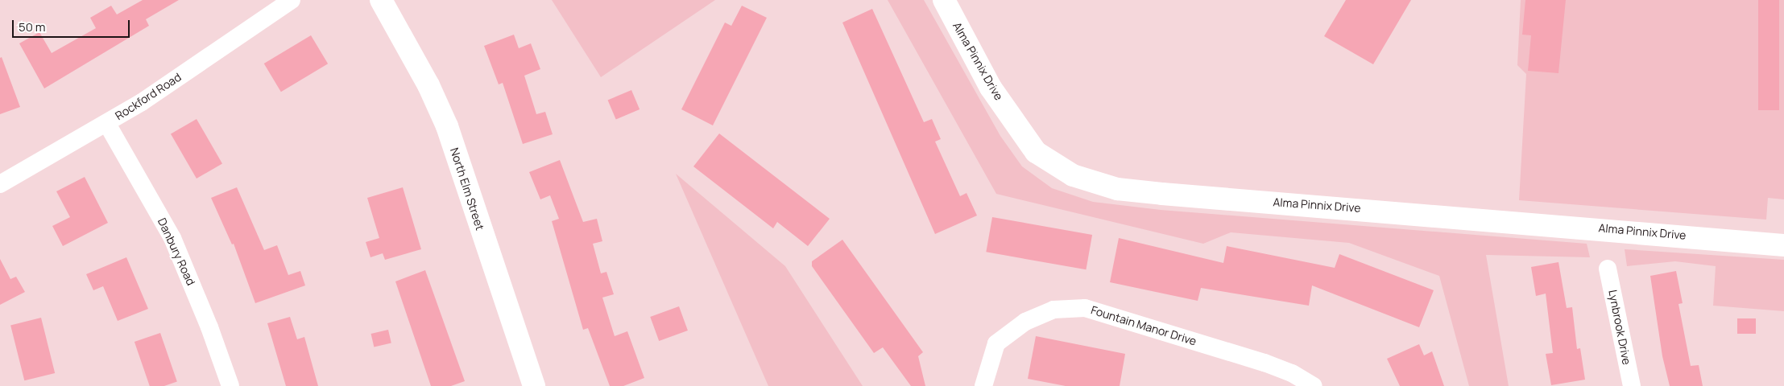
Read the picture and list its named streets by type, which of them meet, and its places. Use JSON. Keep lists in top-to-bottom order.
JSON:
{
  "streets": {
    "street": [
      "Alma Pinnix Drive",
      "Rockford Road",
      "North Elm Street",
      "Danbury Road",
      "Fountain Manor Drive",
      "Lynbrook Drive"
    ]
  },
  "crossings": [
    ["Rockford Road", "Danbury Road"]
  ],
  "scale_bar": "50 m"
}
